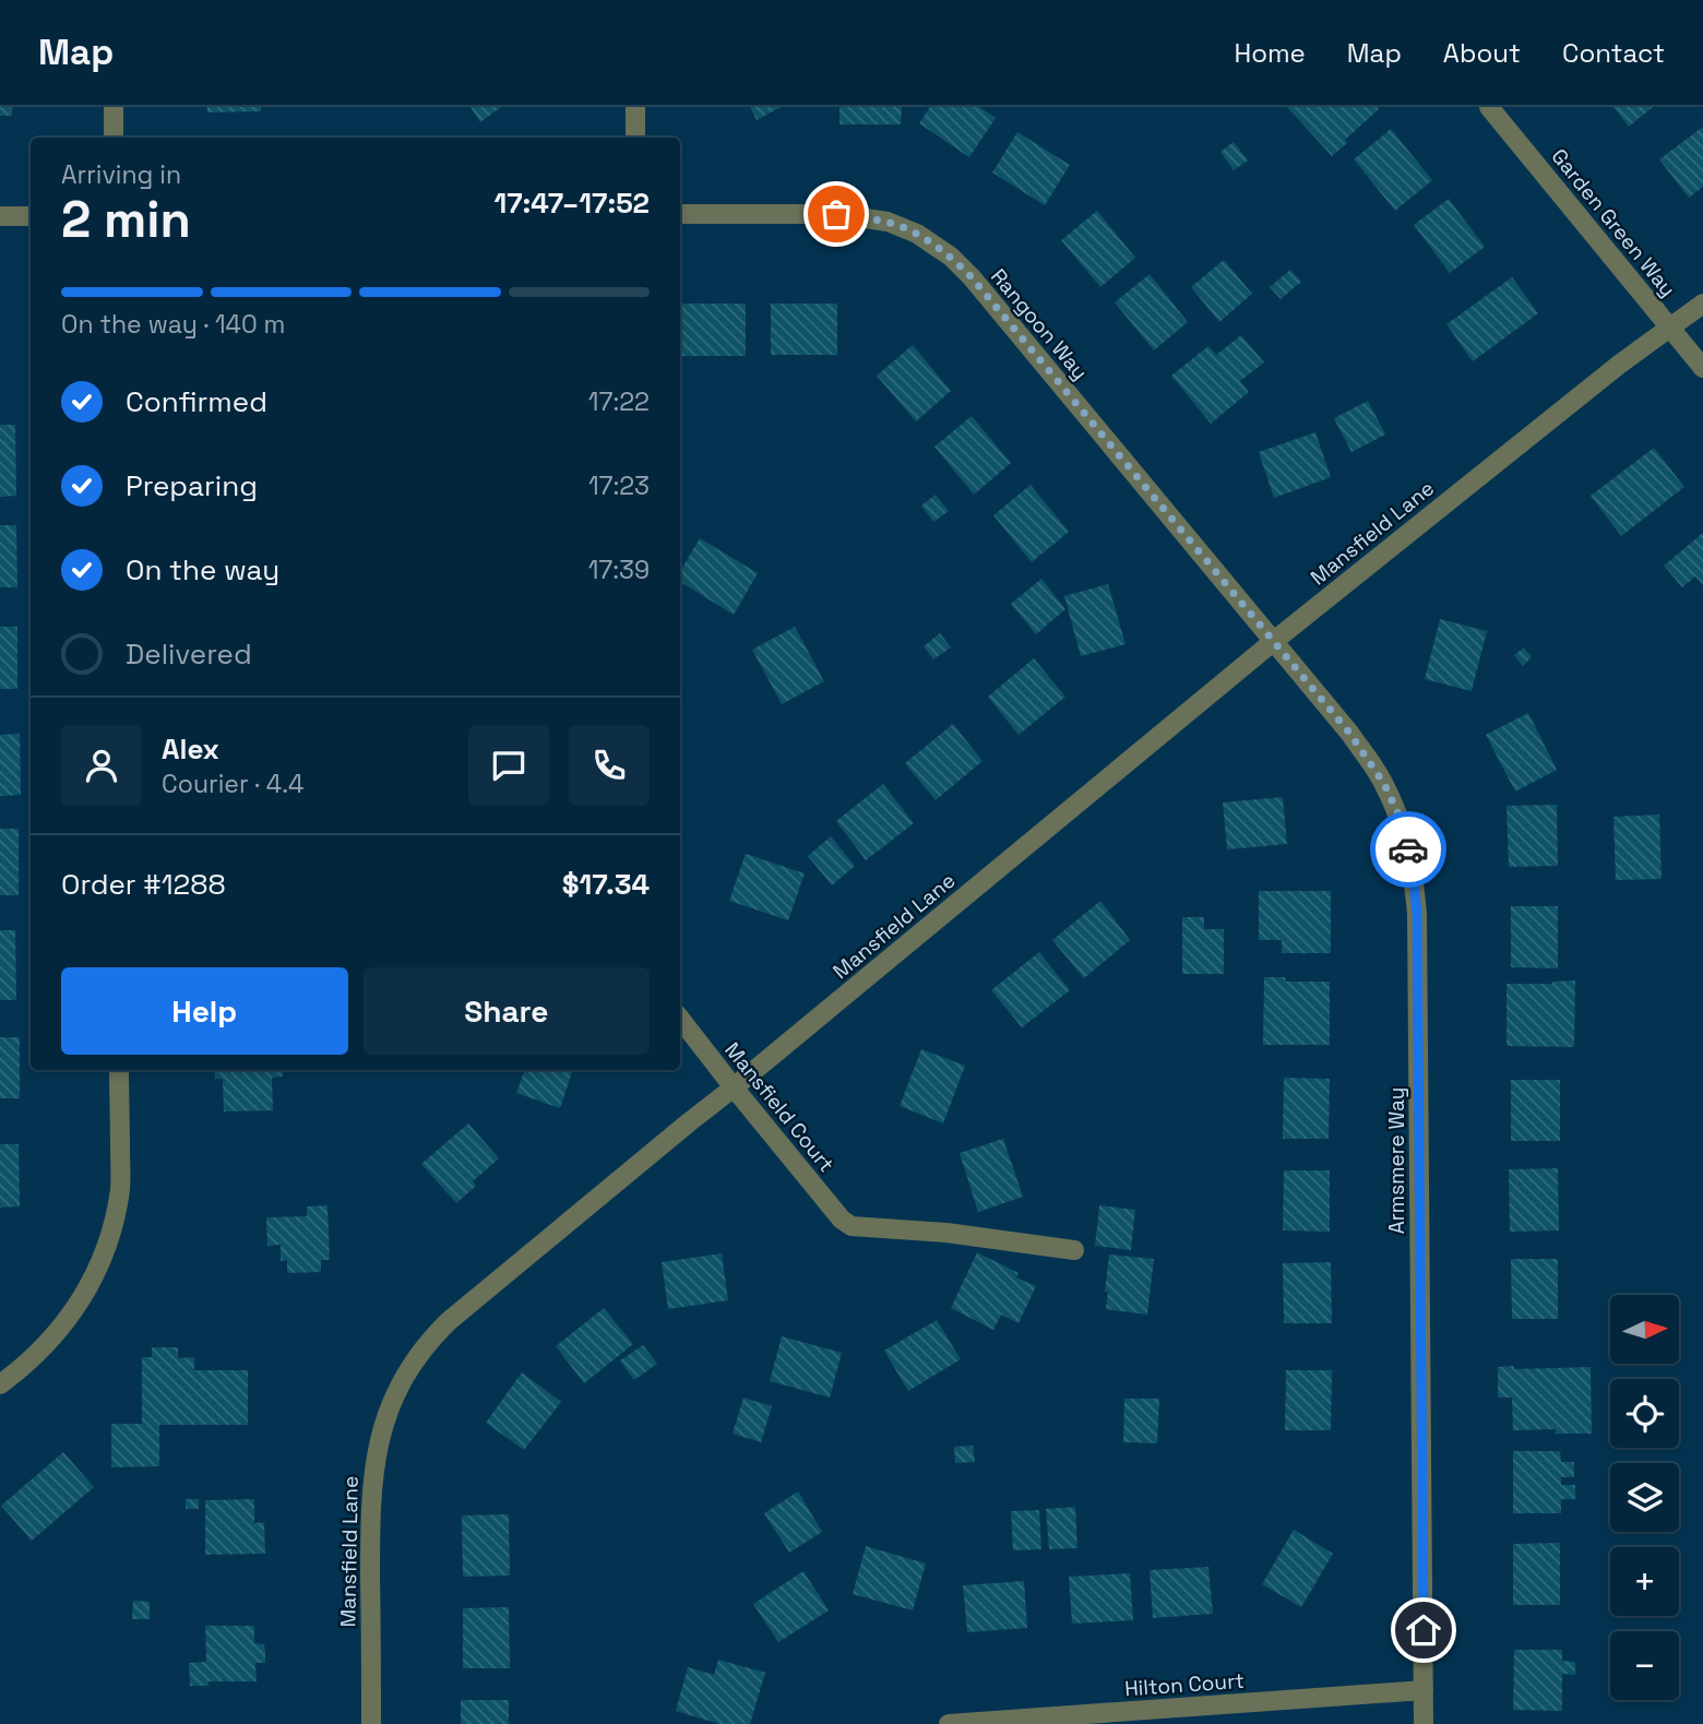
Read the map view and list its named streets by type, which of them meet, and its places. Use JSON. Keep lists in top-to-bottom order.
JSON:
{
  "streets": {
    "street": [
      "Garden Green Way",
      "Rangoon Way",
      "Mansfield Lane",
      "Mansfield Court",
      "Armsmere Way",
      "Hilton Court"
    ]
  },
  "crossings": [
    ["Garden Green Way", "Mansfield Lane"],
    ["Rangoon Way", "Mansfield Lane"],
    ["Rangoon Way", "Armsmere Way"],
    ["Mansfield Lane", "Mansfield Court"],
    ["Mansfield Lane", "Armsmere Way"],
    ["Armsmere Way", "Hilton Court"]
  ],
  "north": "right",
  "page": {
    "header": "Map",
    "nav": [
      "Home",
      "Map",
      "About",
      "Contact"
    ],
    "heading": ["2 min", "Arriving in", "17:47–17:52"],
    "panel": [
      "Alex",
      "Courier · 4.4",
      "Order #1288",
      "$17.34"
    ],
    "bar": "On the way · 140 m",
    "list": [
      ["Confirmed", "17:22"],
      ["Preparing", "17:23"],
      ["On the way", "17:39"],
      "Delivered"
    ],
    "buttons": ["Help", "Share"],
    "map_buttons": ["+", "−"]
  }
}
